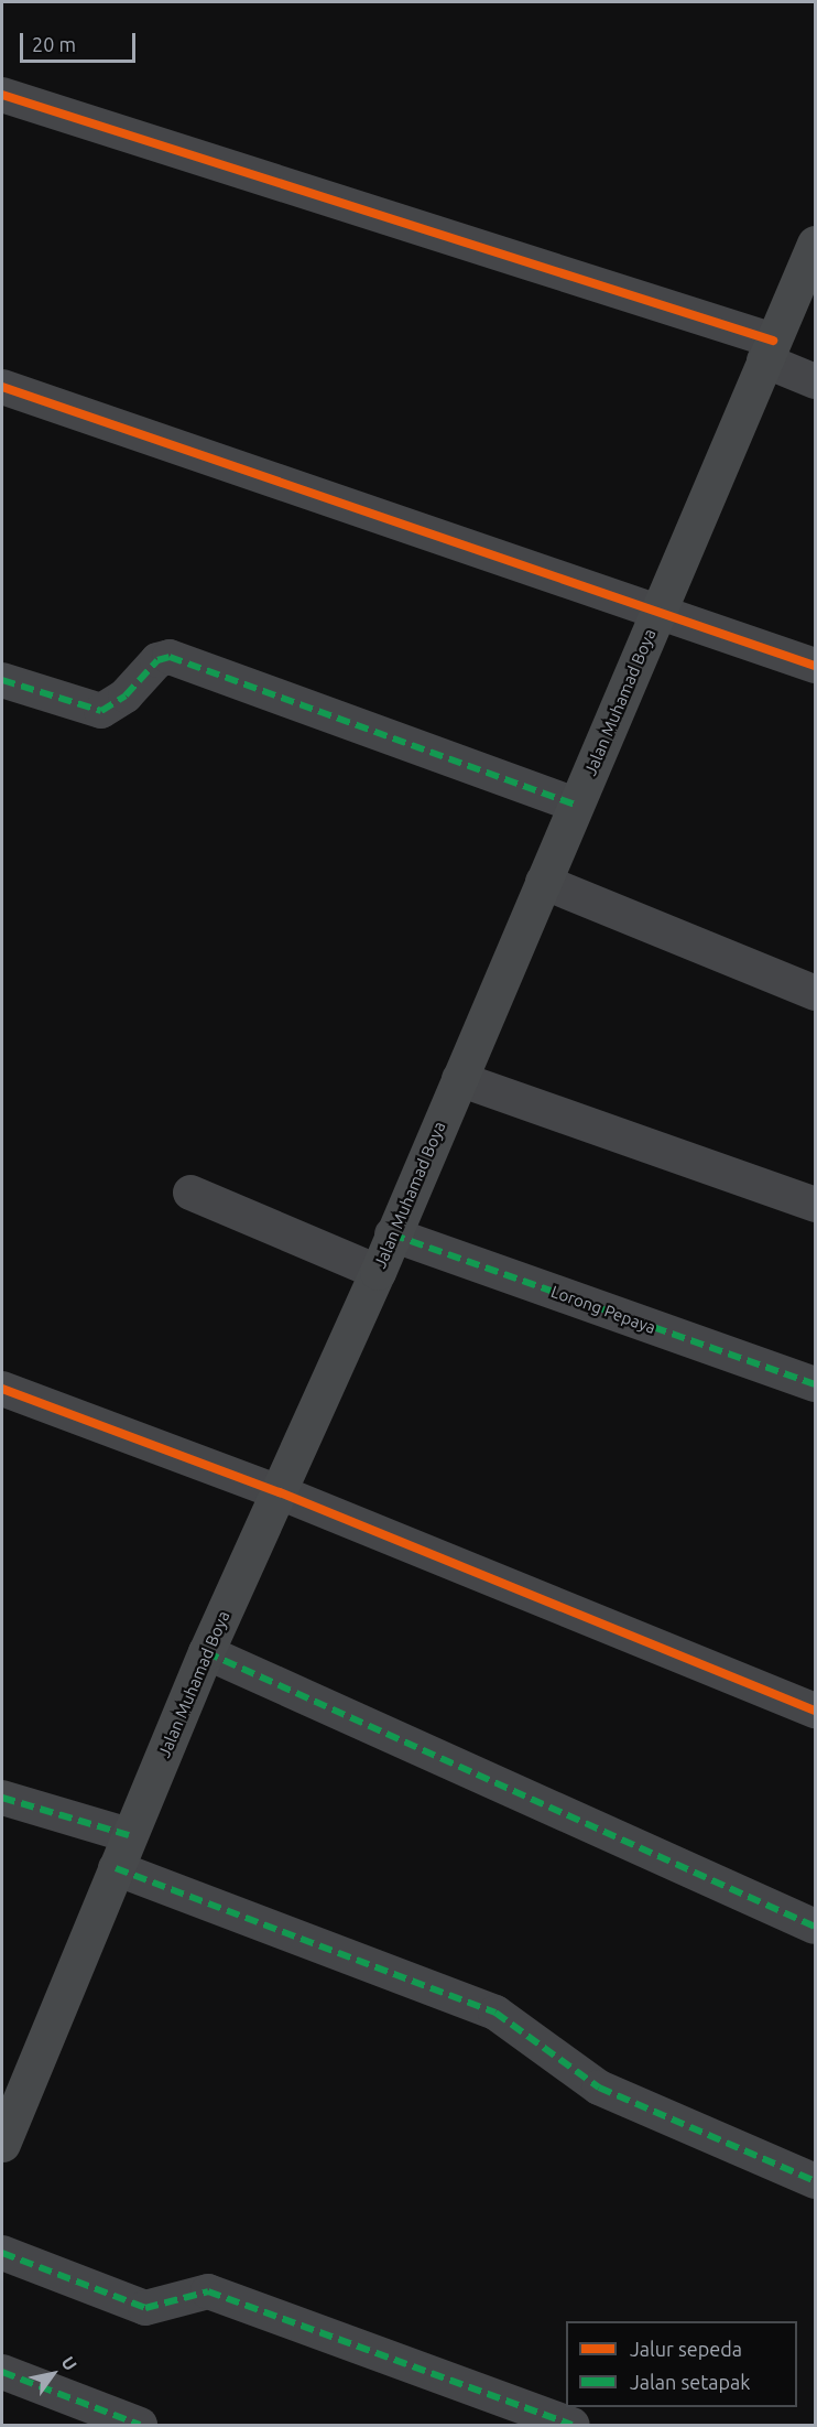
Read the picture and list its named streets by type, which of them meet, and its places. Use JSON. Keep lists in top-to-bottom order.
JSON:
{
  "streets": {
    "highway": ["Jalan Muhamad Boya"],
    "street": ["Lorong Pepaya"]
  },
  "crossings": [
    ["Jalan Muhamad Boya", "Lorong Pepaya"]
  ],
  "legend": ["Jalur sepeda", "Jalan setapak"],
  "scale_bar": "20 m",
  "north": "top right"
}
